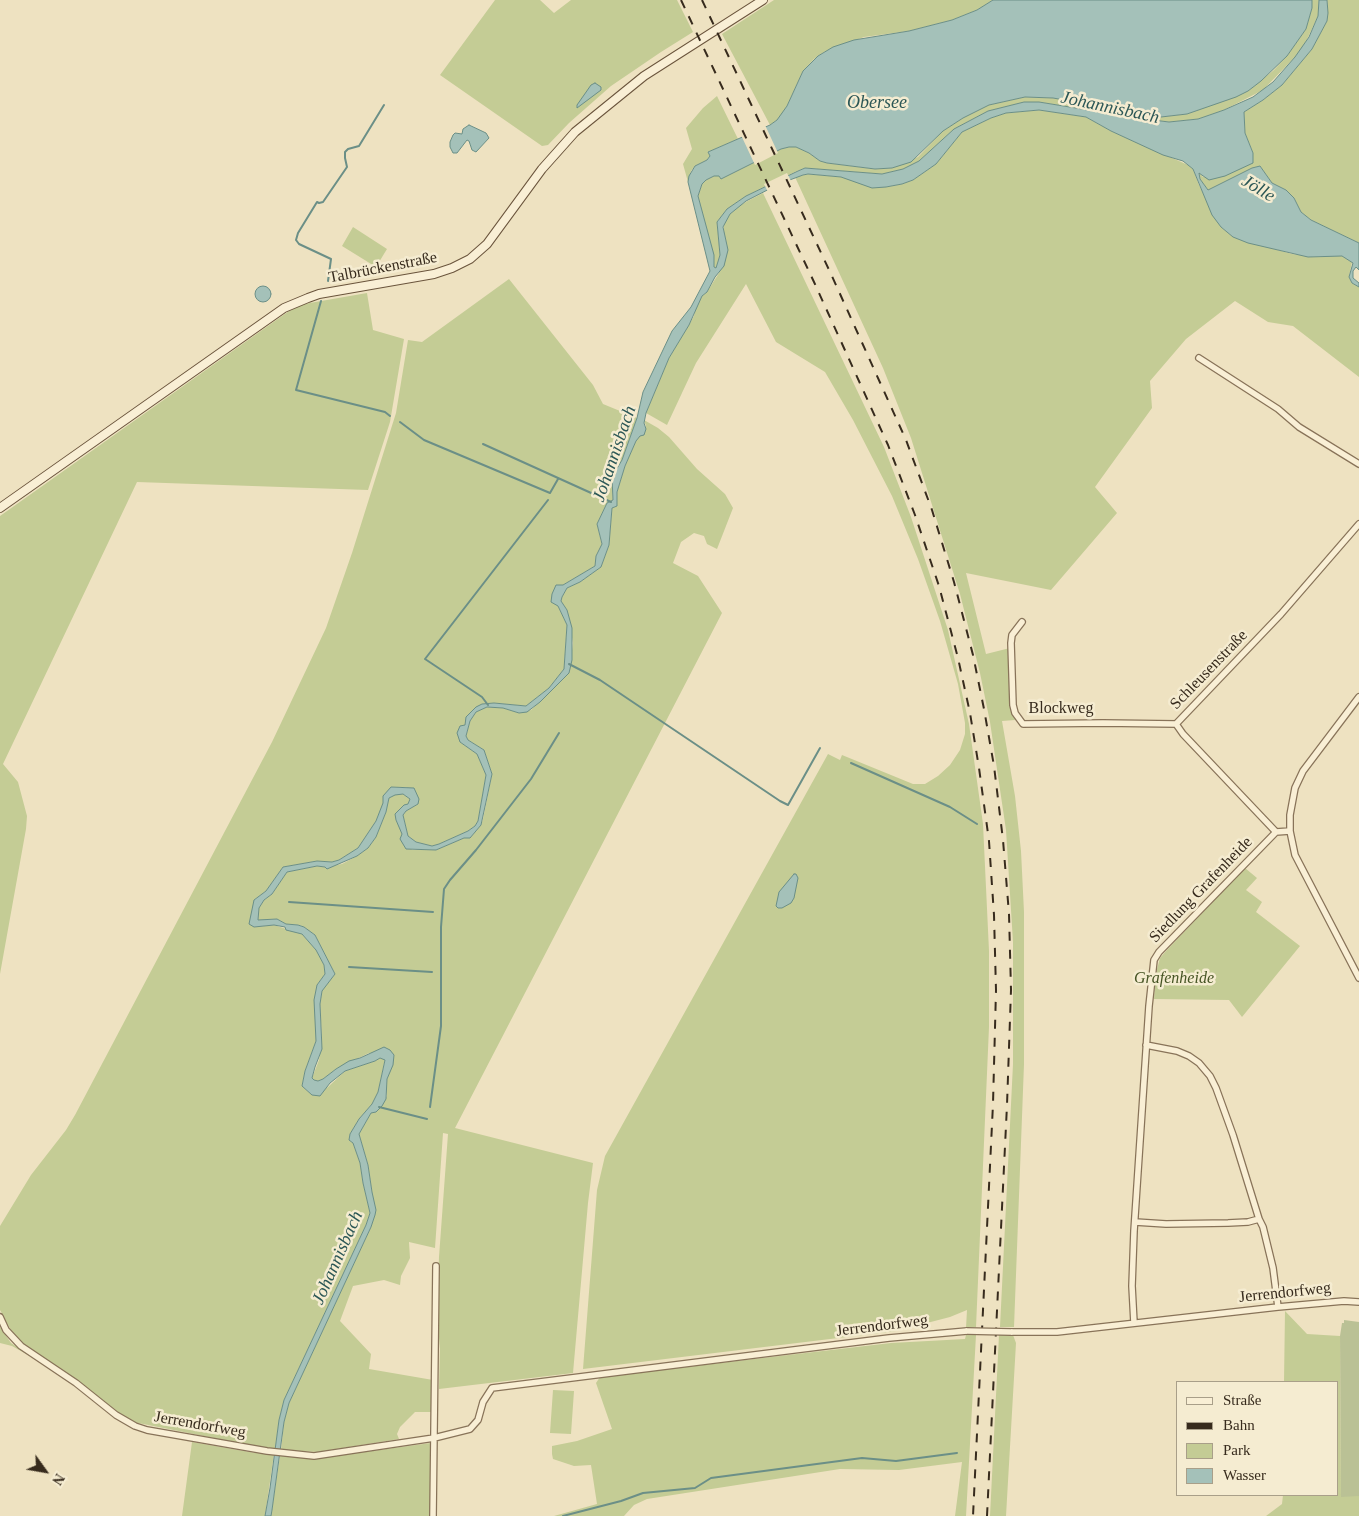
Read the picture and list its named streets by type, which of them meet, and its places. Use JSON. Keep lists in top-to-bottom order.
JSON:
{
  "streets": {
    "main road": ["Talbrückenstraße"],
    "street": [
      "Schleusenstraße",
      "Blockweg",
      "Siedlung Grafenheide",
      "Jerrendorfweg"
    ]
  },
  "crossings": [
    ["Schleusenstraße", "Blockweg"],
    ["Schleusenstraße", "Siedlung Grafenheide"],
    ["Siedlung Grafenheide", "Jerrendorfweg"]
  ],
  "water": ["Obersee", "Johannisbach", "Jölle"],
  "parks": ["Grafenheide"],
  "legend": [
    "Straße",
    "Bahn",
    "Park",
    "Wasser"
  ],
  "north": "bottom right"
}
